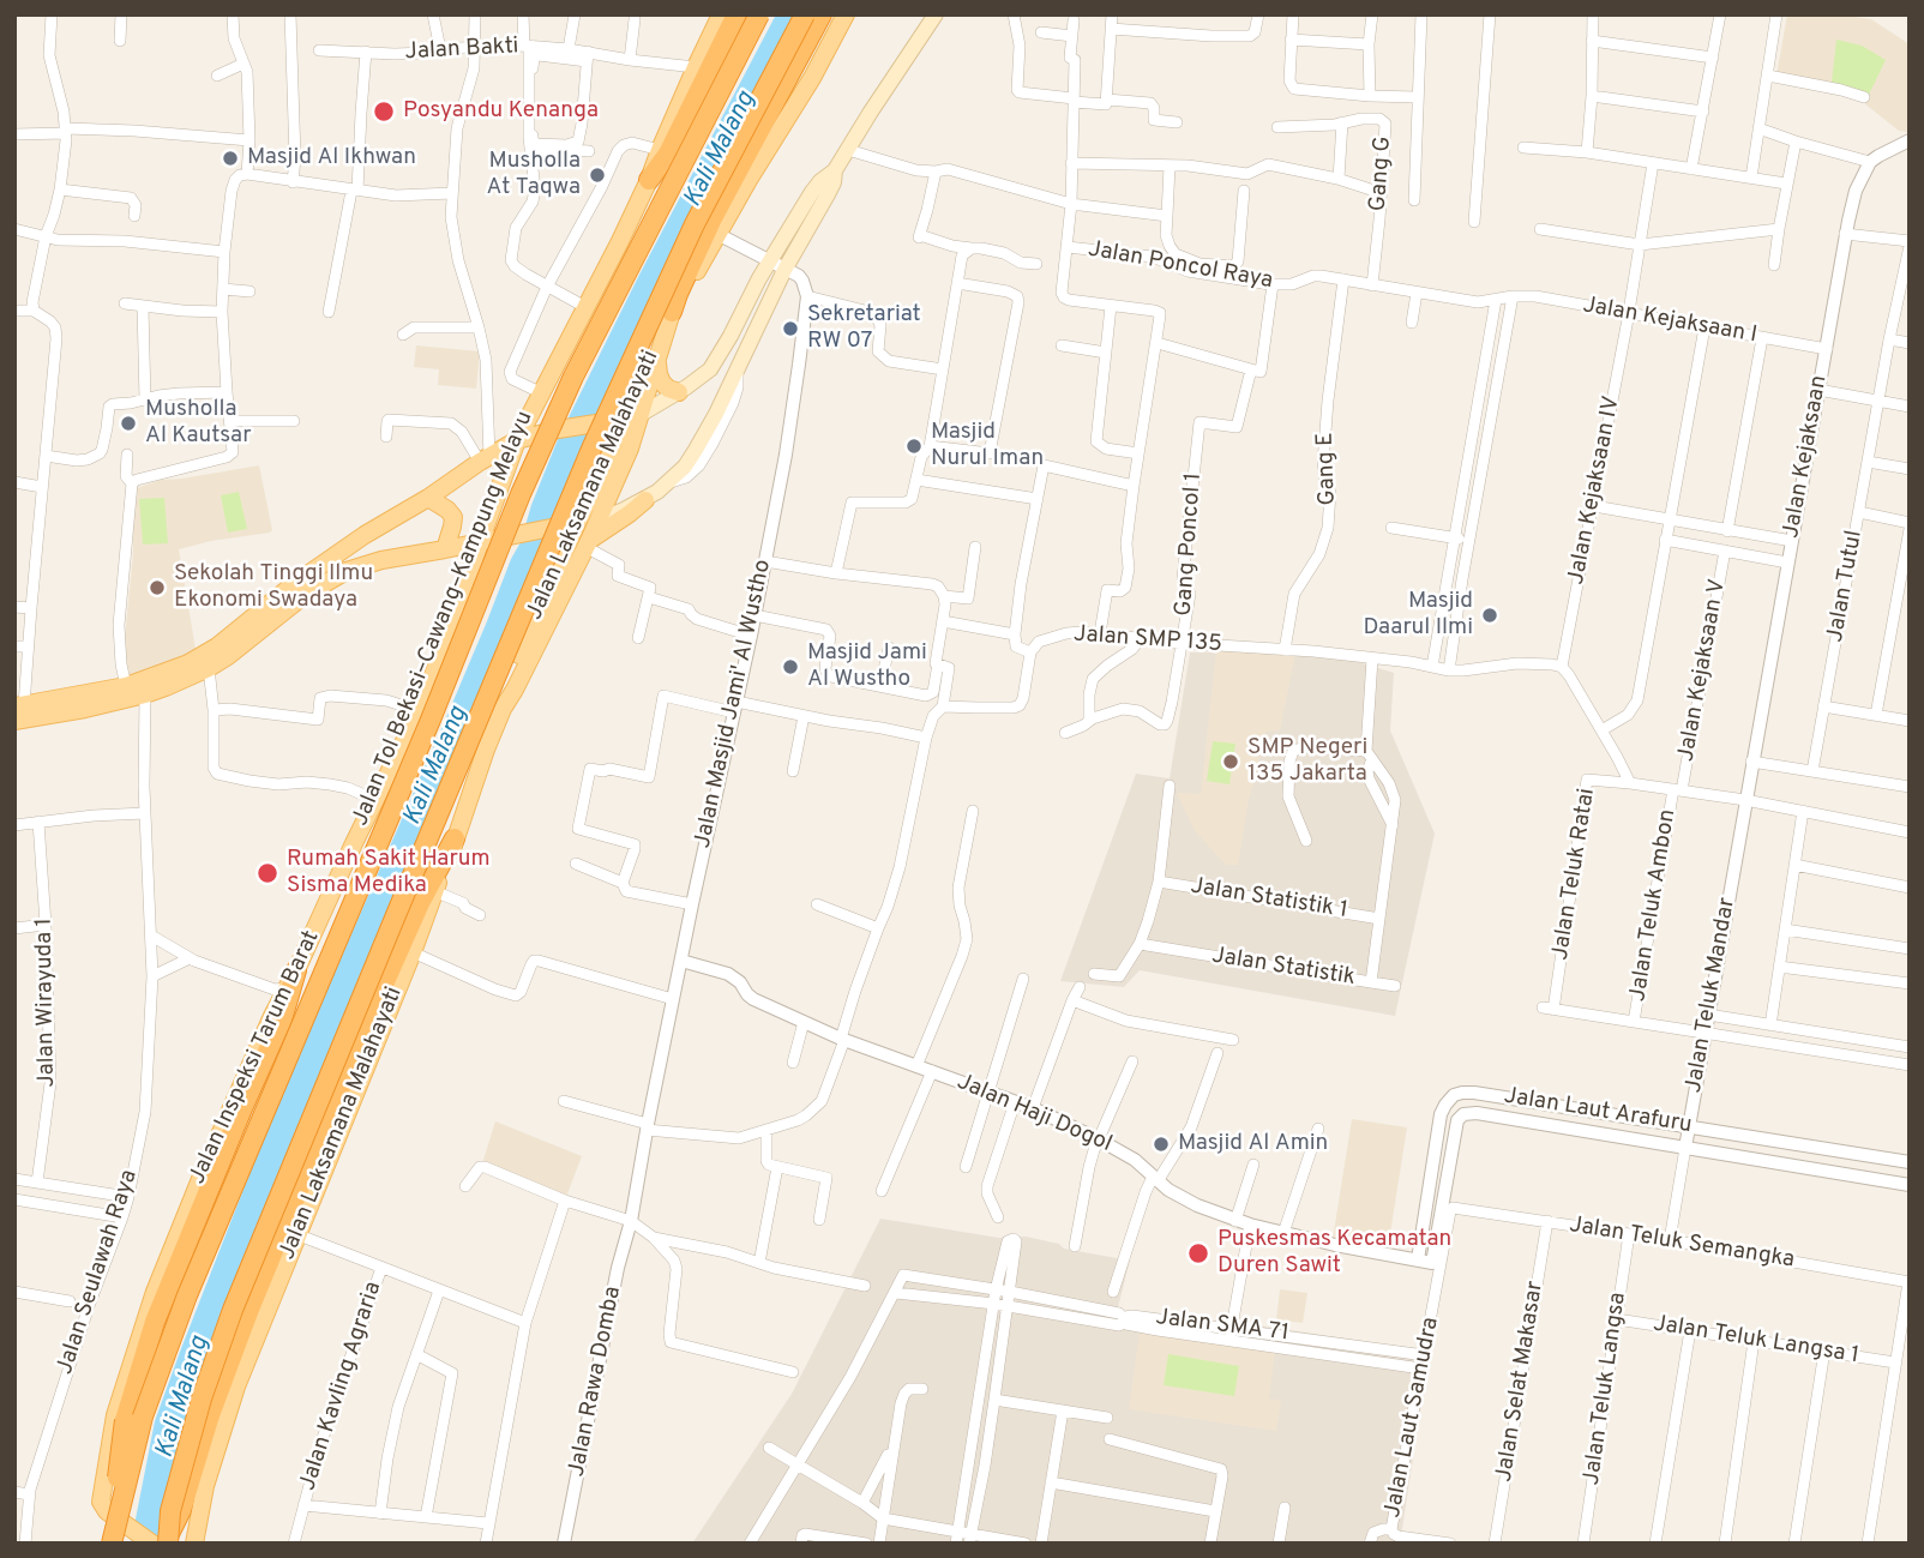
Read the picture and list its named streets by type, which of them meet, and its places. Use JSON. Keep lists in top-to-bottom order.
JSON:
{
  "streets": {
    "highway": ["Jalan Tol Bekasi–Cawang–Kampung Melayu"],
    "main road": ["Jalan Laksamana Malahayati", "Jalan Inspeksi Tarum Barat"],
    "street": [
      "Jalan Bakti",
      "Gang G",
      "Jalan Poncol Raya",
      "Jalan Kejaksaan I",
      "Jalan Kejaksaan",
      "Gang E",
      "Jalan Kejaksaan IV",
      "Gang Poncol 1",
      "Jalan Tutul",
      "Jalan SMP 135",
      "Jalan Kejaksaan V",
      "Jalan Masjid Jami' Al Wustho",
      "Jalan Teluk Ratai",
      "Jalan Statistik 1",
      "Jalan Teluk Ambon",
      "Jalan Statistik",
      "Jalan Teluk Mandar",
      "Jalan Wirayuda 1",
      "Jalan Laut Arafuru",
      "Jalan Haji Dogol",
      "Jalan Teluk Semangka",
      "Jalan Seulawah Raya",
      "Jalan SMA 71",
      "Jalan Teluk Langsa 1",
      "Jalan Rawa Domba",
      "Jalan Selat Makasar",
      "Jalan Kavling Agraria",
      "Jalan Teluk Langsa",
      "Jalan Laut Samudra"
    ]
  },
  "crossings": [
    ["Jalan Bakti", "Jalan Inspeksi Tarum Barat"],
    ["Gang G", "Jalan Poncol Raya"],
    ["Jalan Poncol Raya", "Jalan Kejaksaan I"],
    ["Jalan Poncol Raya", "Gang E"],
    ["Jalan Kejaksaan I", "Jalan Kejaksaan"],
    ["Jalan Kejaksaan I", "Jalan Kejaksaan IV"],
    ["Jalan Kejaksaan", "Jalan Teluk Mandar"],
    ["Gang E", "Jalan SMP 135"],
    ["Jalan Laksamana Malahayati", "Jalan Kavling Agraria"],
    ["Gang Poncol 1", "Jalan SMP 135"],
    ["Jalan Kejaksaan V", "Jalan Teluk Ambon"],
    ["Jalan Masjid Jami' Al Wustho", "Jalan Haji Dogol"],
    ["Jalan Masjid Jami' Al Wustho", "Jalan Rawa Domba"],
    ["Jalan Teluk Ratai", "Jalan Teluk Ambon"],
    ["Jalan Statistik 1", "Jalan Statistik"],
    ["Jalan Teluk Mandar", "Jalan Laut Arafuru"],
    ["Jalan Teluk Mandar", "Jalan Teluk Semangka"],
    ["Jalan Laut Arafuru", "Jalan Haji Dogol"],
    ["Jalan Laut Arafuru", "Jalan Laut Samudra"],
    ["Jalan Haji Dogol", "Jalan Laut Samudra"],
    ["Jalan Teluk Semangka", "Jalan Selat Makasar"],
    ["Jalan Teluk Semangka", "Jalan Teluk Langsa"],
    ["Jalan Teluk Semangka", "Jalan Laut Samudra"],
    ["Jalan SMA 71", "Jalan Laut Samudra"],
    ["Jalan Teluk Langsa 1", "Jalan Teluk Langsa"]
  ],
  "water": ["Kali Malang"],
  "places": [
    "Posyandu Kenanga",
    "Masjid Al Ikhwan",
    "Musholla At Taqwa",
    "Sekretariat RW 07",
    "Musholla Al Kautsar",
    "Masjid Nurul Iman",
    "Sekolah Tinggi Ilmu Ekonomi Swadaya",
    "Masjid Daarul Ilmi",
    "Masjid Jami Al Wustho",
    "SMP Negeri 135 Jakarta",
    "Rumah Sakit Harum Sisma Medika",
    "Masjid Al Amin",
    "Puskesmas Kecamatan Duren Sawit"
  ]
}
